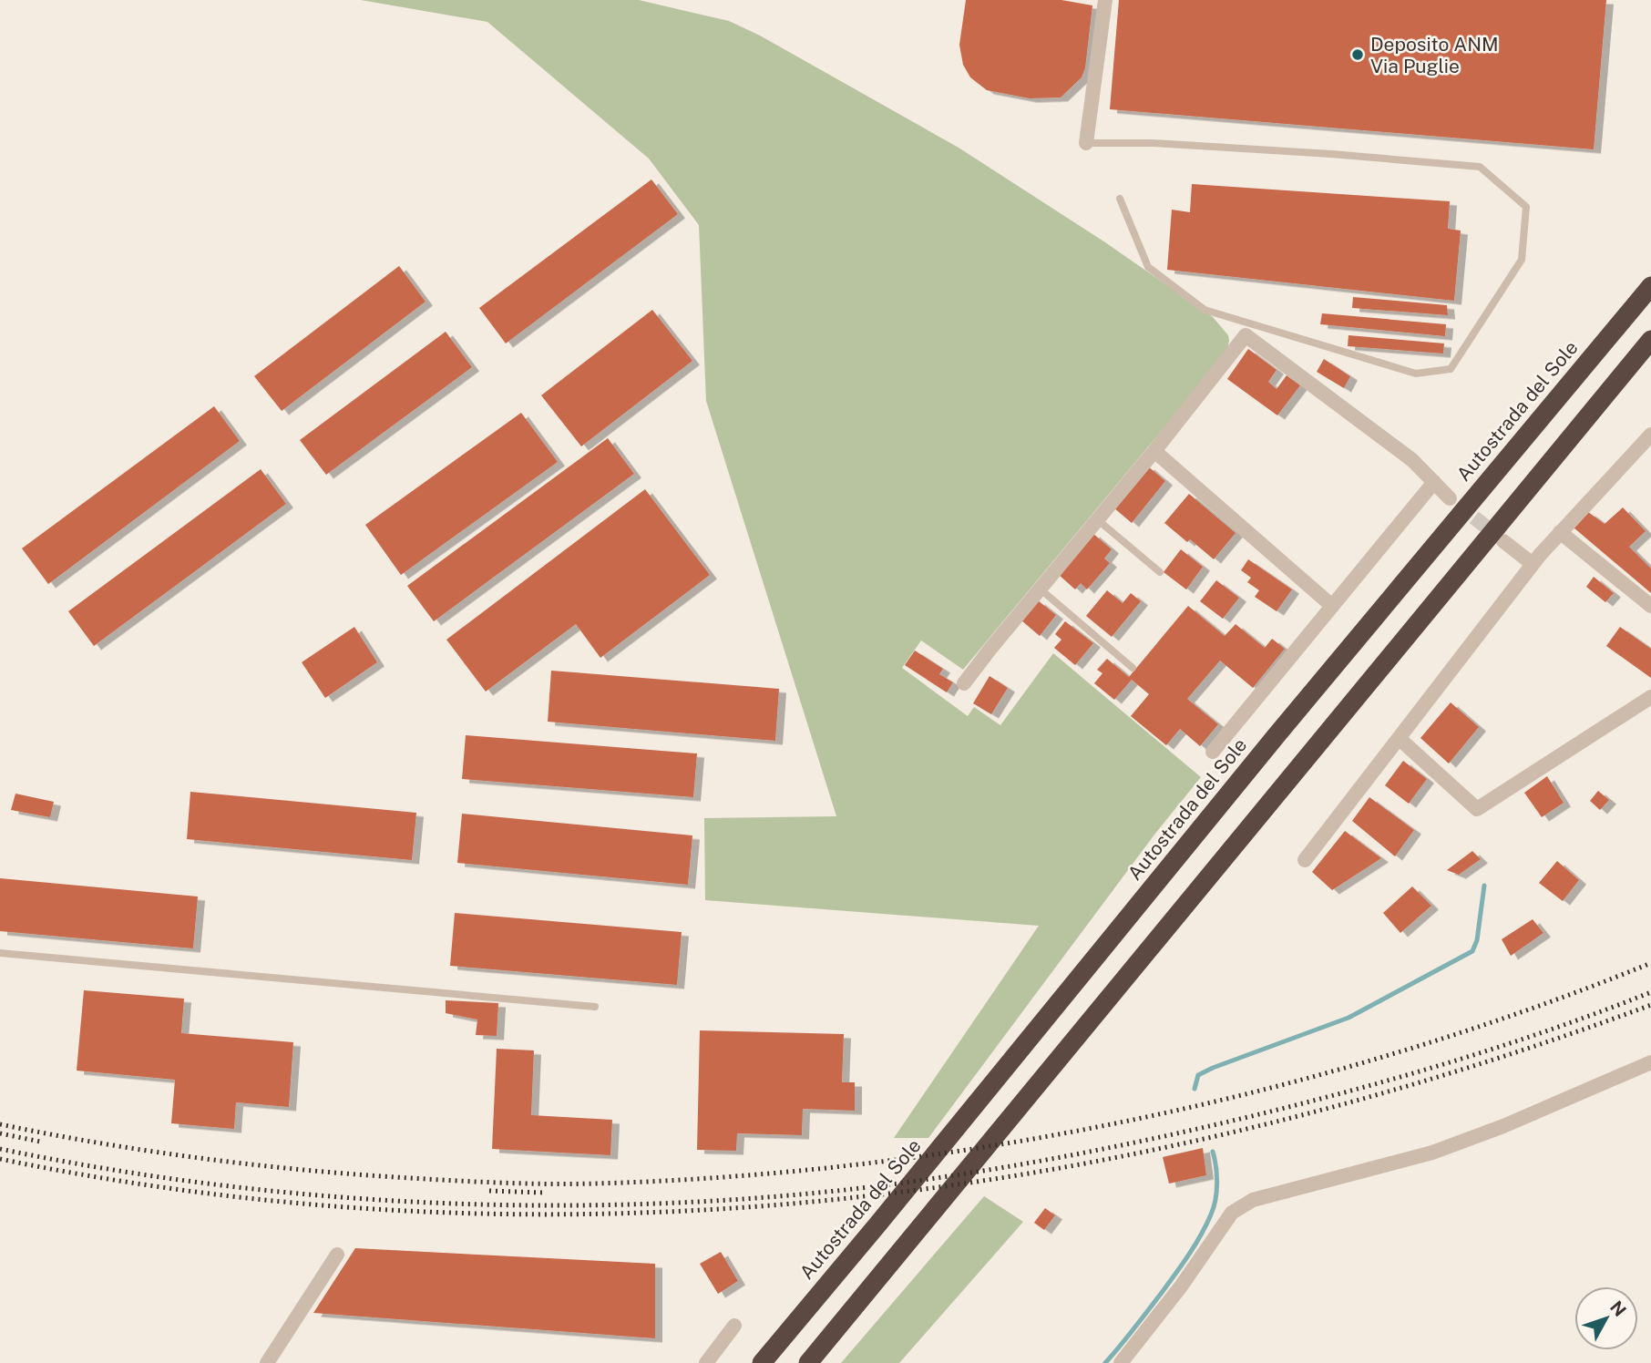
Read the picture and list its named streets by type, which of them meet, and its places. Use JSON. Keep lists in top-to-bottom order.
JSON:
{
  "streets": {
    "highway": ["Autostrada del Sole"]
  },
  "places": ["Deposito ANM Via Puglie"],
  "north": "top right"
}
